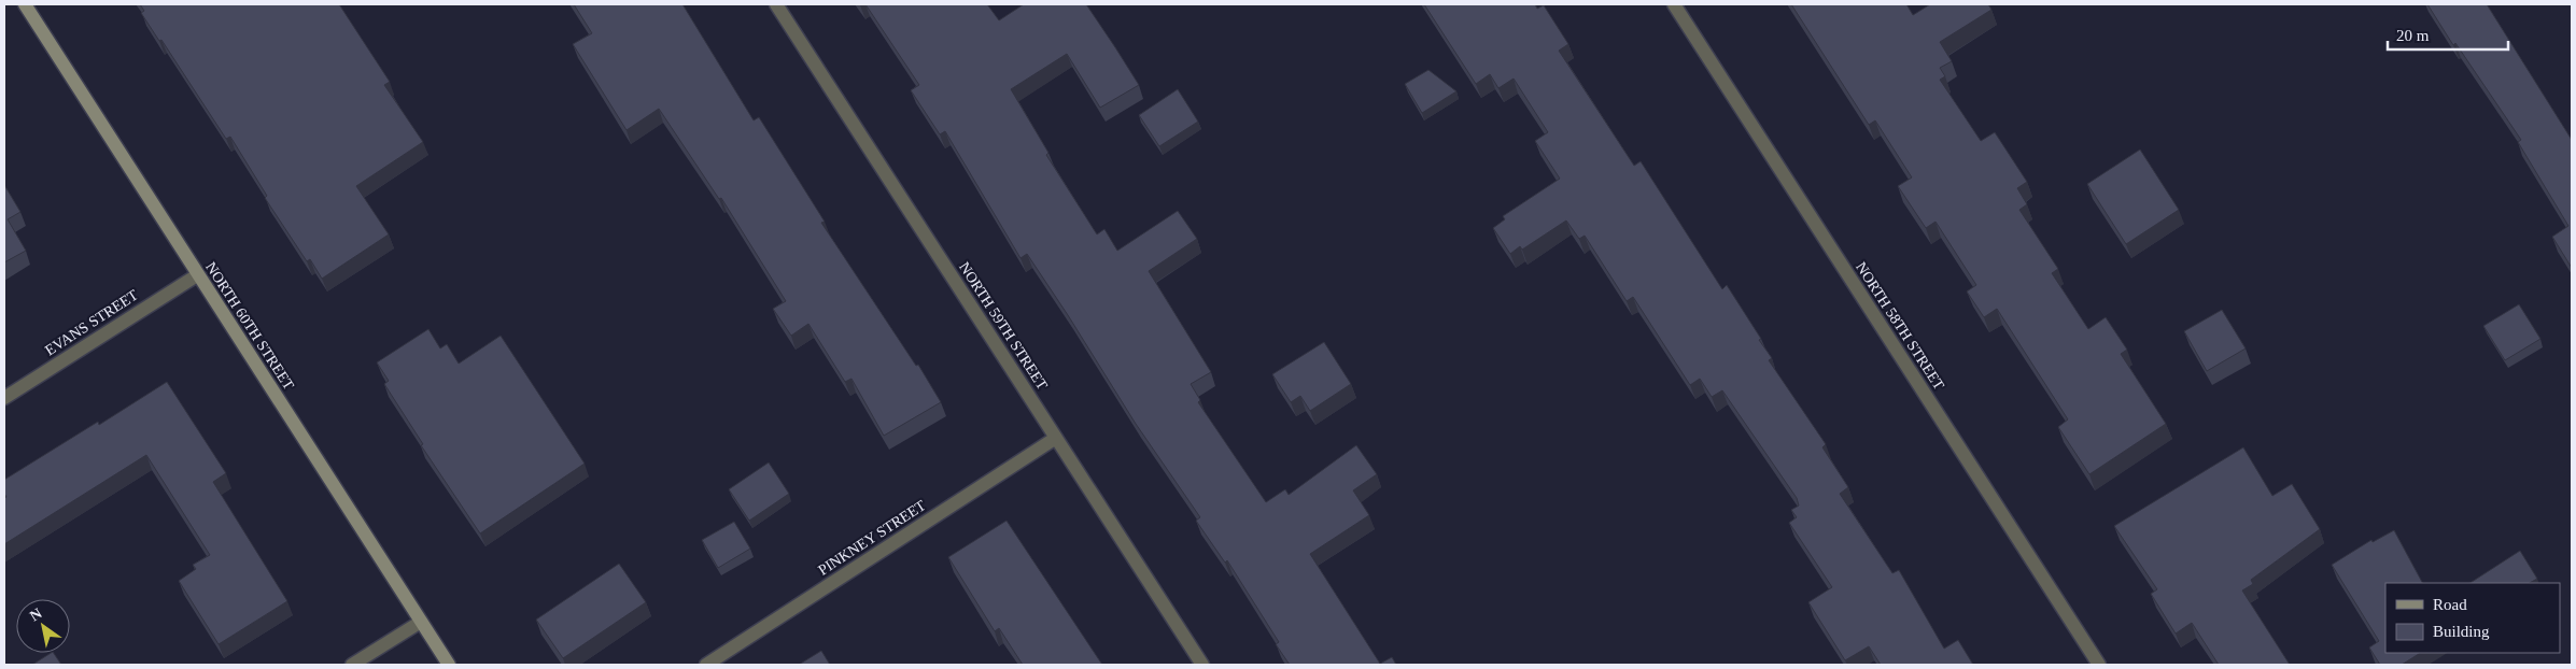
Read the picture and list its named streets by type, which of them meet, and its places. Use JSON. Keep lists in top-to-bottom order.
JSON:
{
  "streets": {
    "main road": ["NORTH 60TH STREET"],
    "street": [
      "EVANS STREET",
      "NORTH 59TH STREET",
      "NORTH 58TH STREET",
      "PINKNEY STREET"
    ]
  },
  "crossings": [
    ["EVANS STREET", "NORTH 60TH STREET"],
    ["NORTH 59TH STREET", "PINKNEY STREET"]
  ],
  "legend": ["Road", "Building"],
  "scale_bar": "20 m",
  "north": "top left"
}
